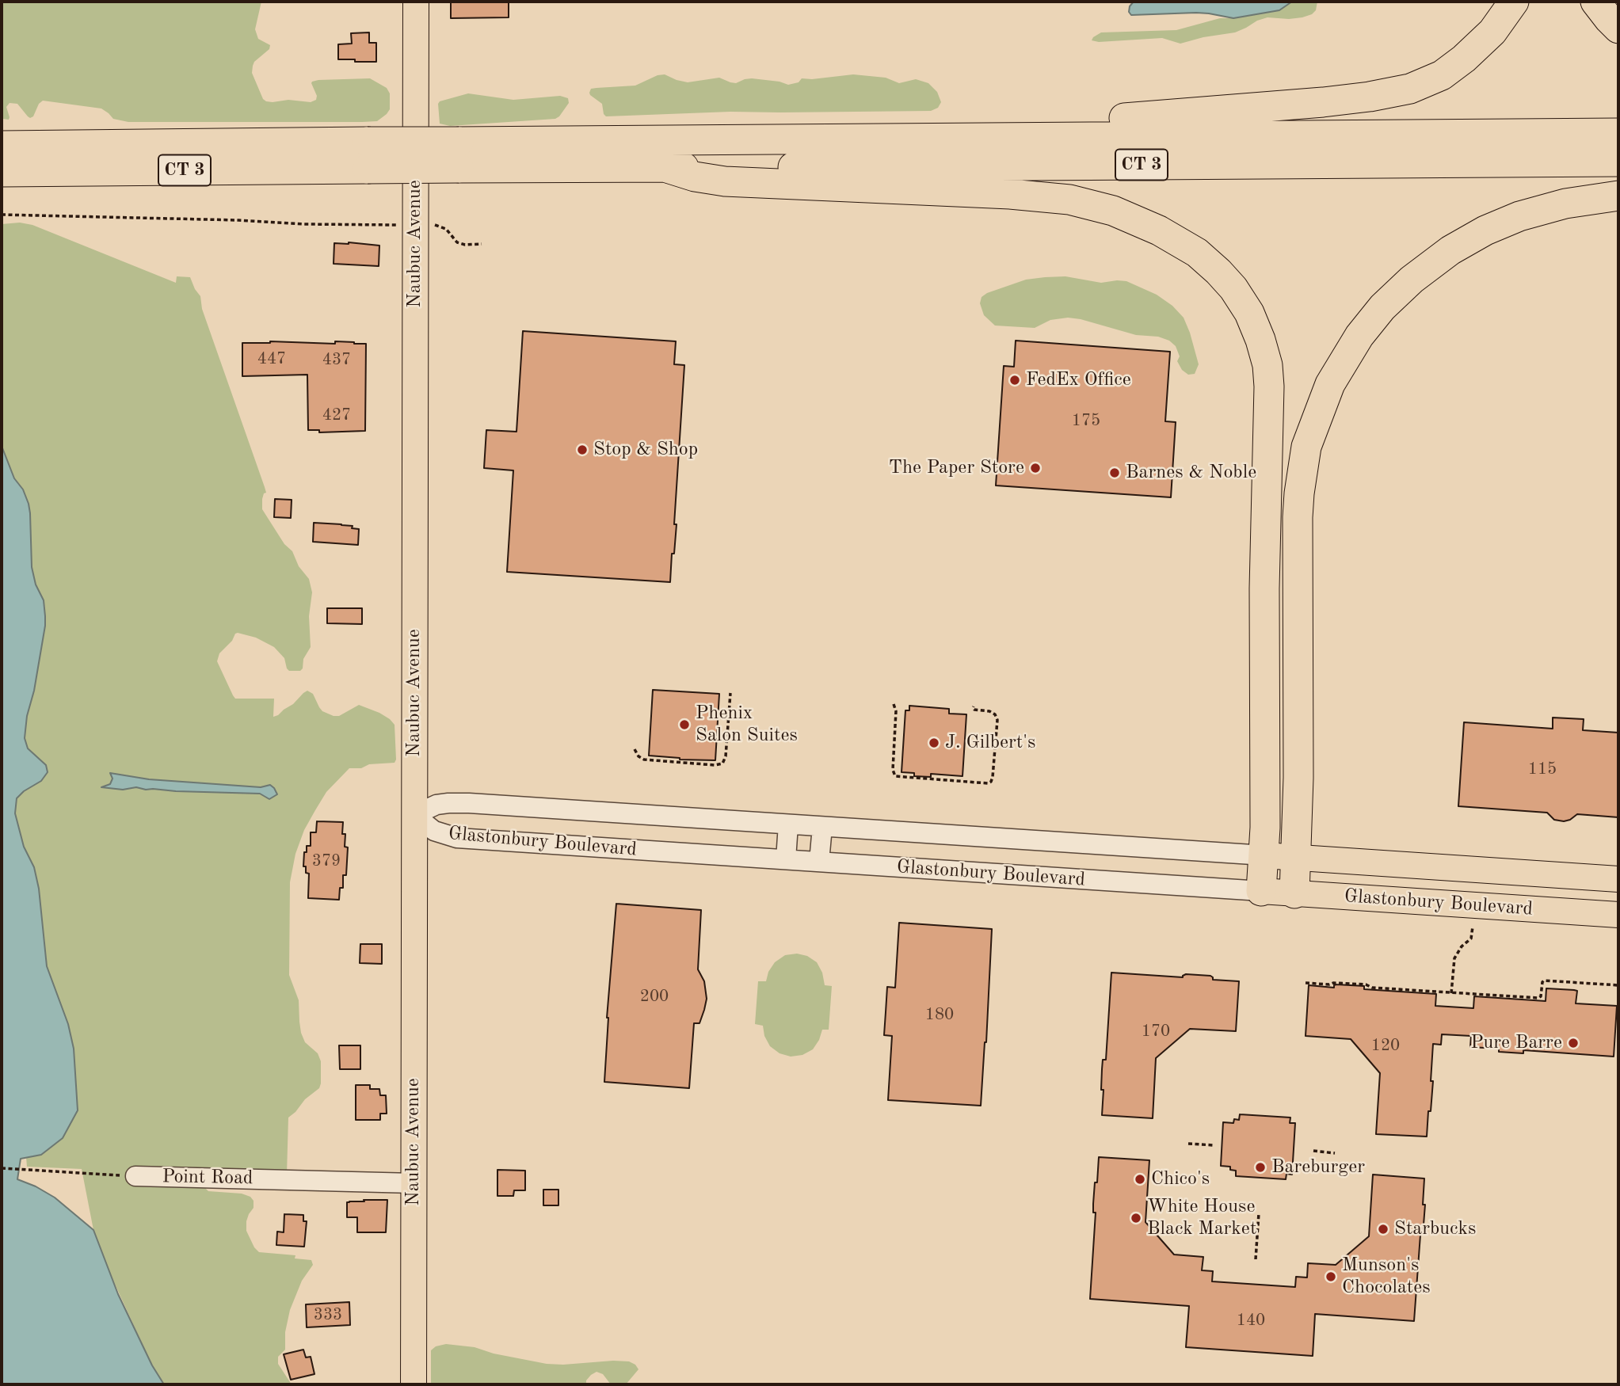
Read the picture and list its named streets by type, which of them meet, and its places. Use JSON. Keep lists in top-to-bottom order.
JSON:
{
  "streets": {
    "highway": ["CT 3"],
    "main road": ["Naubuc Avenue", "Glastonbury Boulevard"],
    "street": ["Point Road"]
  },
  "crossings": [
    ["Naubuc Avenue", "Glastonbury Boulevard"],
    ["Naubuc Avenue", "Point Road"]
  ],
  "places": [
    "FedEx Office",
    "Stop & Shop",
    "The Paper Store",
    "Barnes & Noble",
    "Phenix Salon Suites",
    "J. Gilbert's",
    "Pure Barre",
    "Bareburger",
    "Chico's",
    "White House Black Market",
    "Starbucks",
    "Munson's Chocolates"
  ],
  "house_numbers": [
    "447",
    "437",
    "427",
    "175",
    "115",
    "379",
    "200",
    "180",
    "170",
    "120",
    "333",
    "140"
  ]
}
